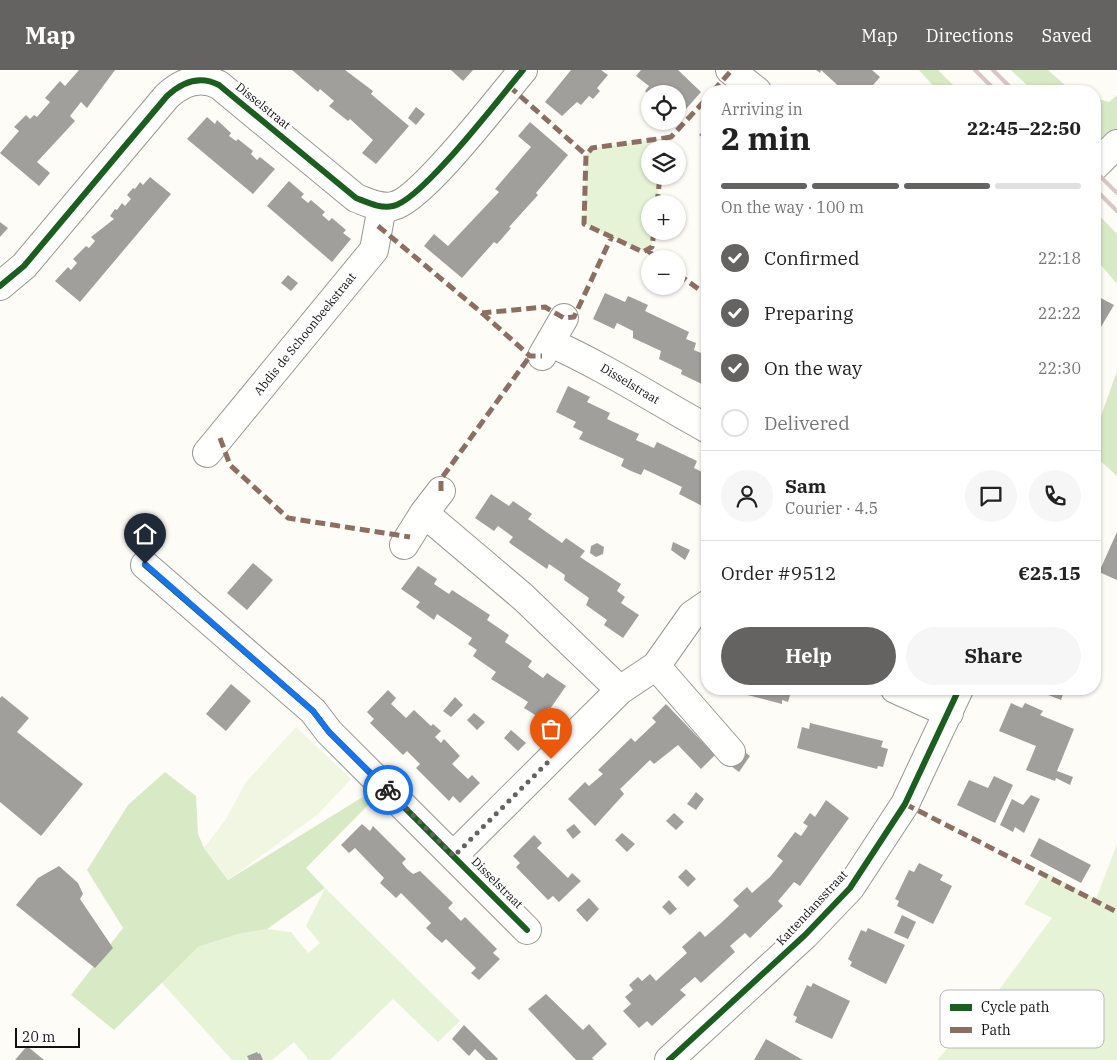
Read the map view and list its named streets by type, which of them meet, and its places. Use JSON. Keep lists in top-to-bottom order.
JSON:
{
  "streets": {
    "street": ["Disselstraat", "Abdis de Schoonbeekstraat", "Kattendansstraat"]
  },
  "crossings": [
    ["Disselstraat", "Abdis de Schoonbeekstraat"]
  ],
  "legend": ["Cycle path", "Path"],
  "scale_bar": "20 m",
  "page": {
    "header": "Map",
    "nav": ["Map", "Directions", "Saved"],
    "map_buttons": ["+", "−"],
    "heading": ["2 min", "Arriving in", "22:45–22:50"],
    "panel": [
      "Sam",
      "Courier · 4.5",
      "Order #9512",
      "€25.15"
    ],
    "bar": "On the way · 100 m",
    "list": [
      ["Confirmed", "22:18"],
      ["Preparing", "22:22"],
      ["On the way", "22:30"],
      "Delivered"
    ],
    "buttons": ["Help", "Share"],
    "scale": "20 m"
  }
}
